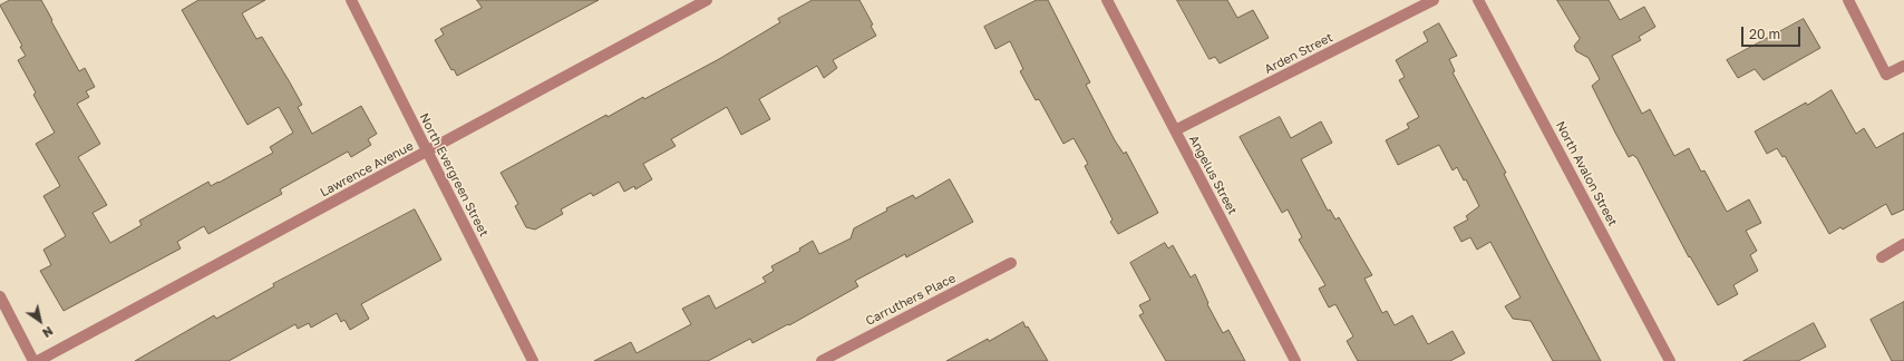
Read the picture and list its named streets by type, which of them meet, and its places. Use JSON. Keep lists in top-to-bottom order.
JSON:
{
  "streets": {
    "street": [
      "Arden Street",
      "Lawrence Avenue",
      "North Avalon Street",
      "North Evergreen Street",
      "Angelus Street",
      "Carruthers Place"
    ]
  },
  "crossings": [
    ["Arden Street", "Angelus Street"],
    ["Lawrence Avenue", "North Evergreen Street"]
  ],
  "scale_bar": "20 m",
  "north": "bottom right"
}
